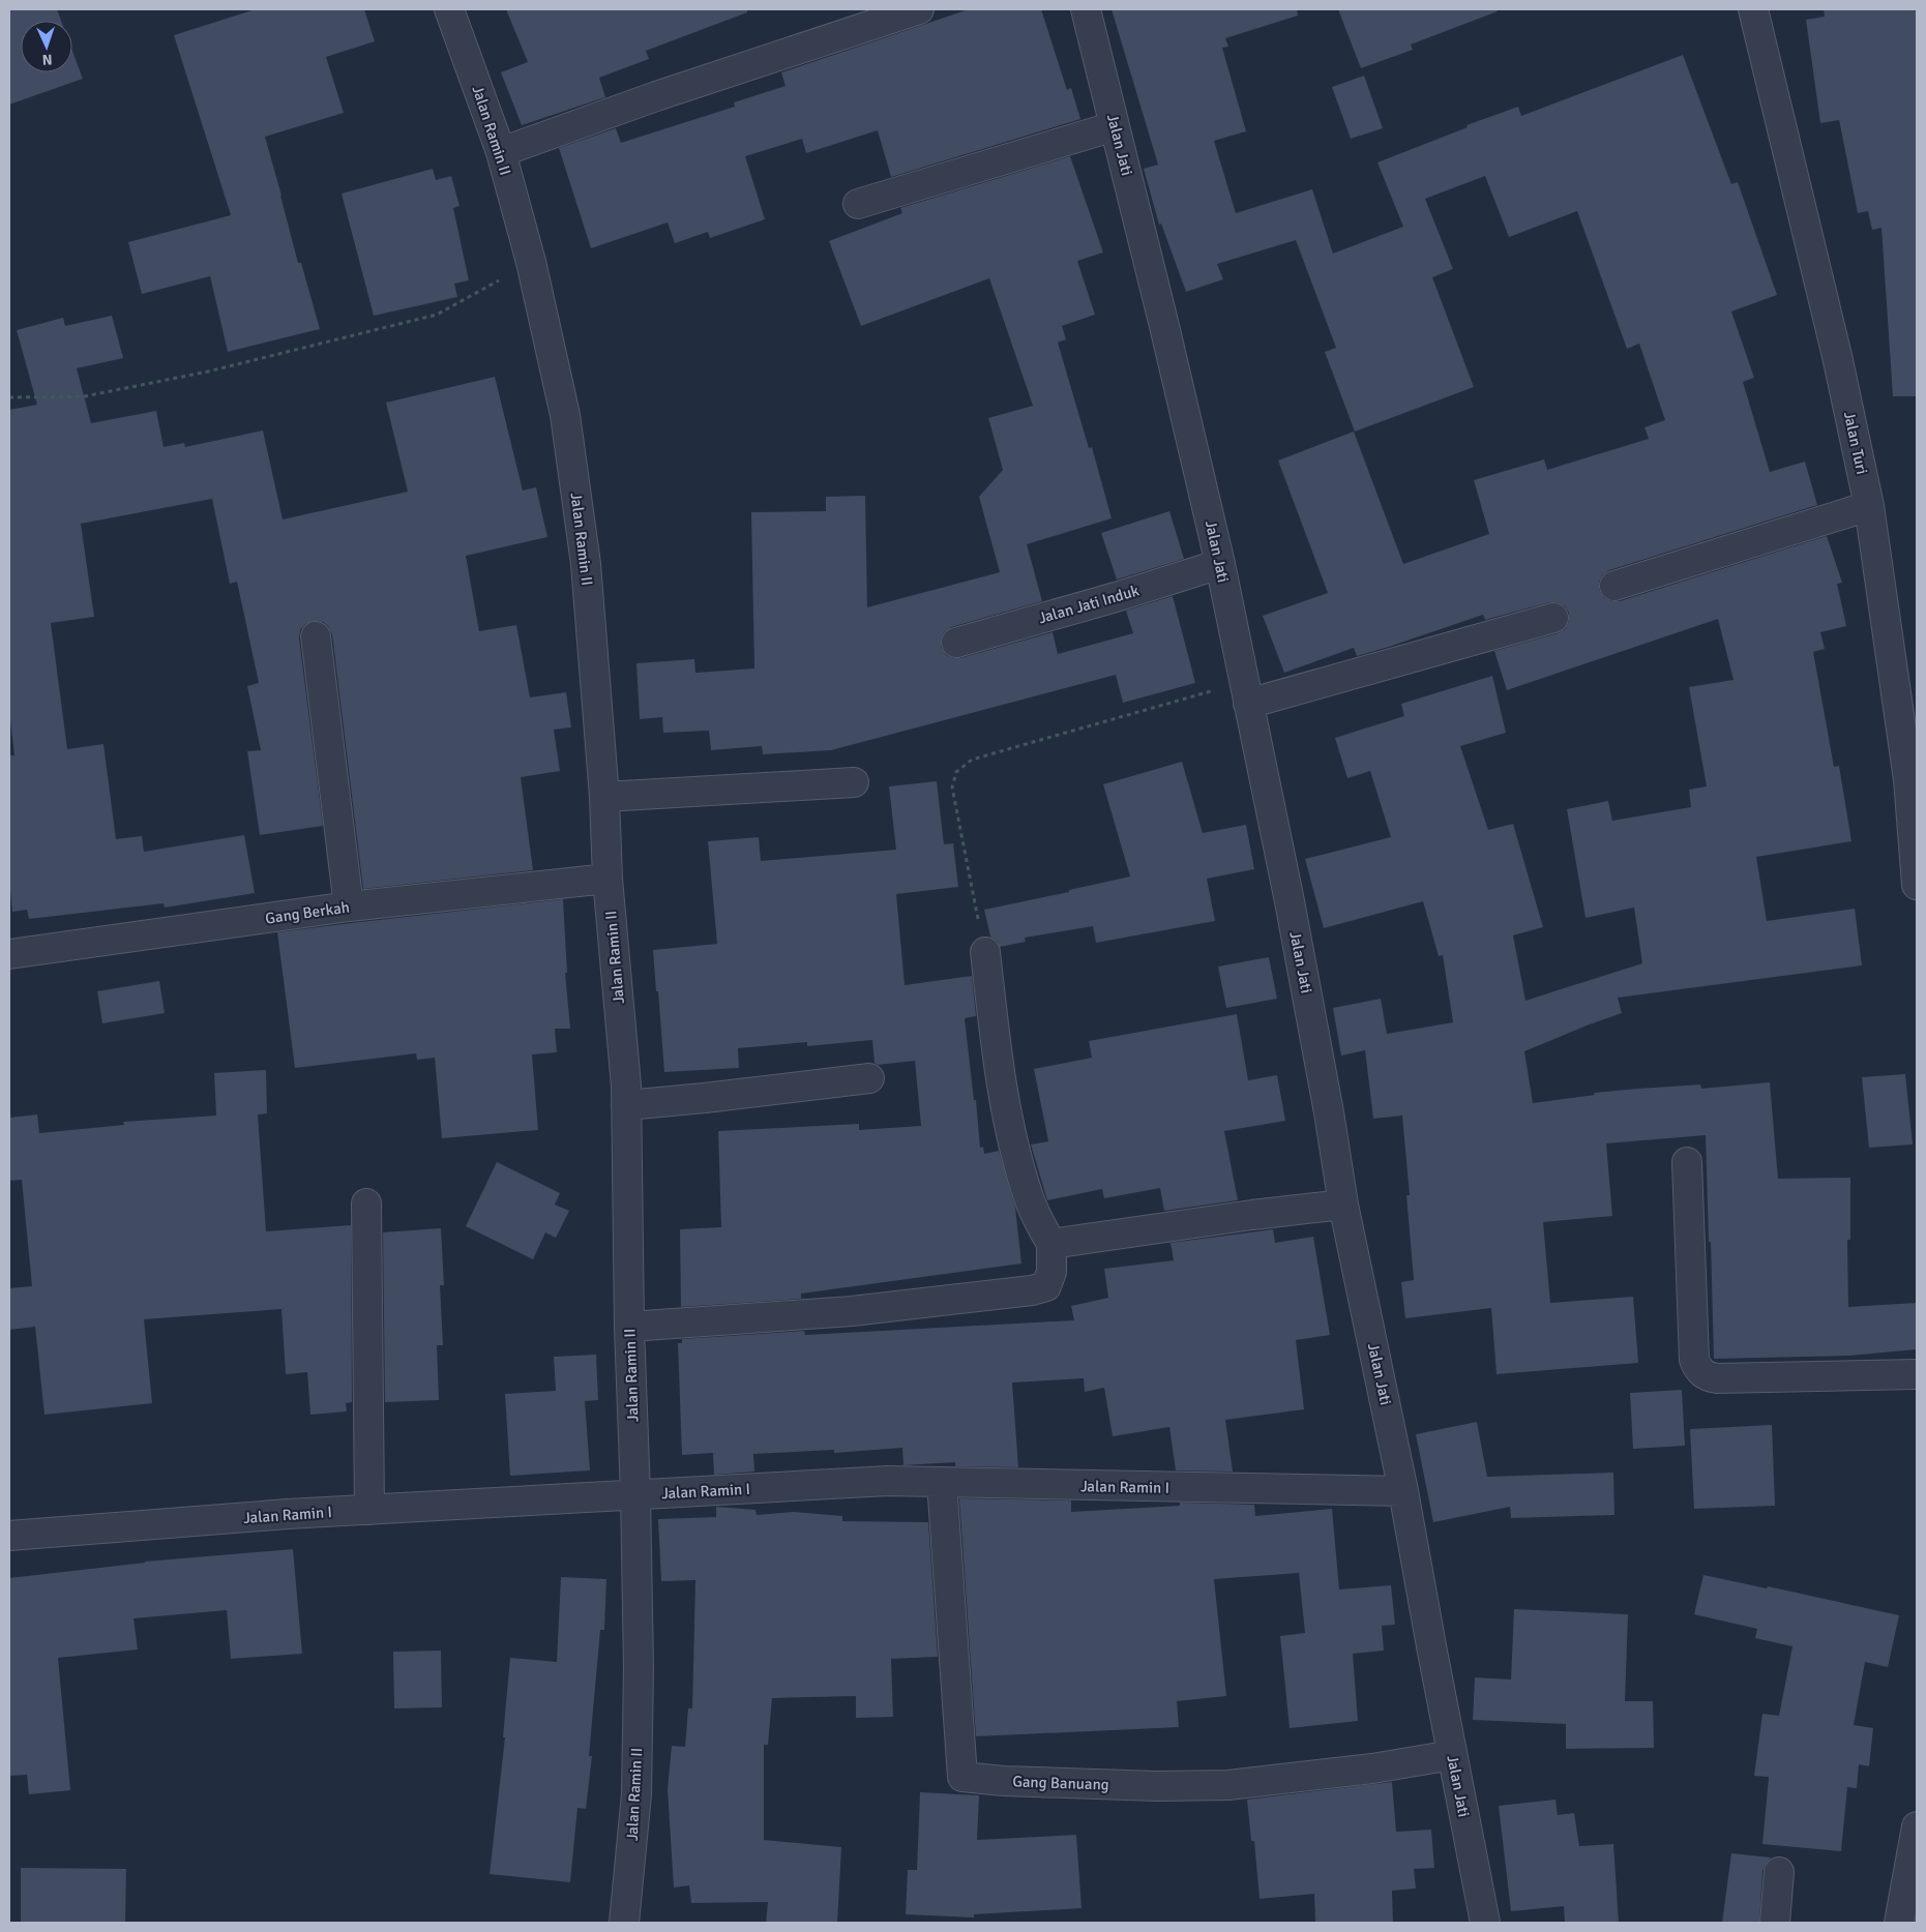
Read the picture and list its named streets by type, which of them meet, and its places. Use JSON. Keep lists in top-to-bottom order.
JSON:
{
  "streets": {
    "street": [
      "Jalan Ramin II",
      "Jalan Jati",
      "Jalan Turi",
      "Jalan Jati Induk",
      "Gang Berkah",
      "Jalan Ramin I",
      "Gang Banuang"
    ]
  },
  "crossings": [
    ["Jalan Ramin II", "Gang Berkah"],
    ["Jalan Ramin II", "Jalan Ramin I"],
    ["Jalan Jati", "Jalan Jati Induk"],
    ["Jalan Jati", "Jalan Ramin I"],
    ["Jalan Jati", "Gang Banuang"],
    ["Jalan Ramin I", "Gang Banuang"]
  ],
  "north": "bottom"
}
